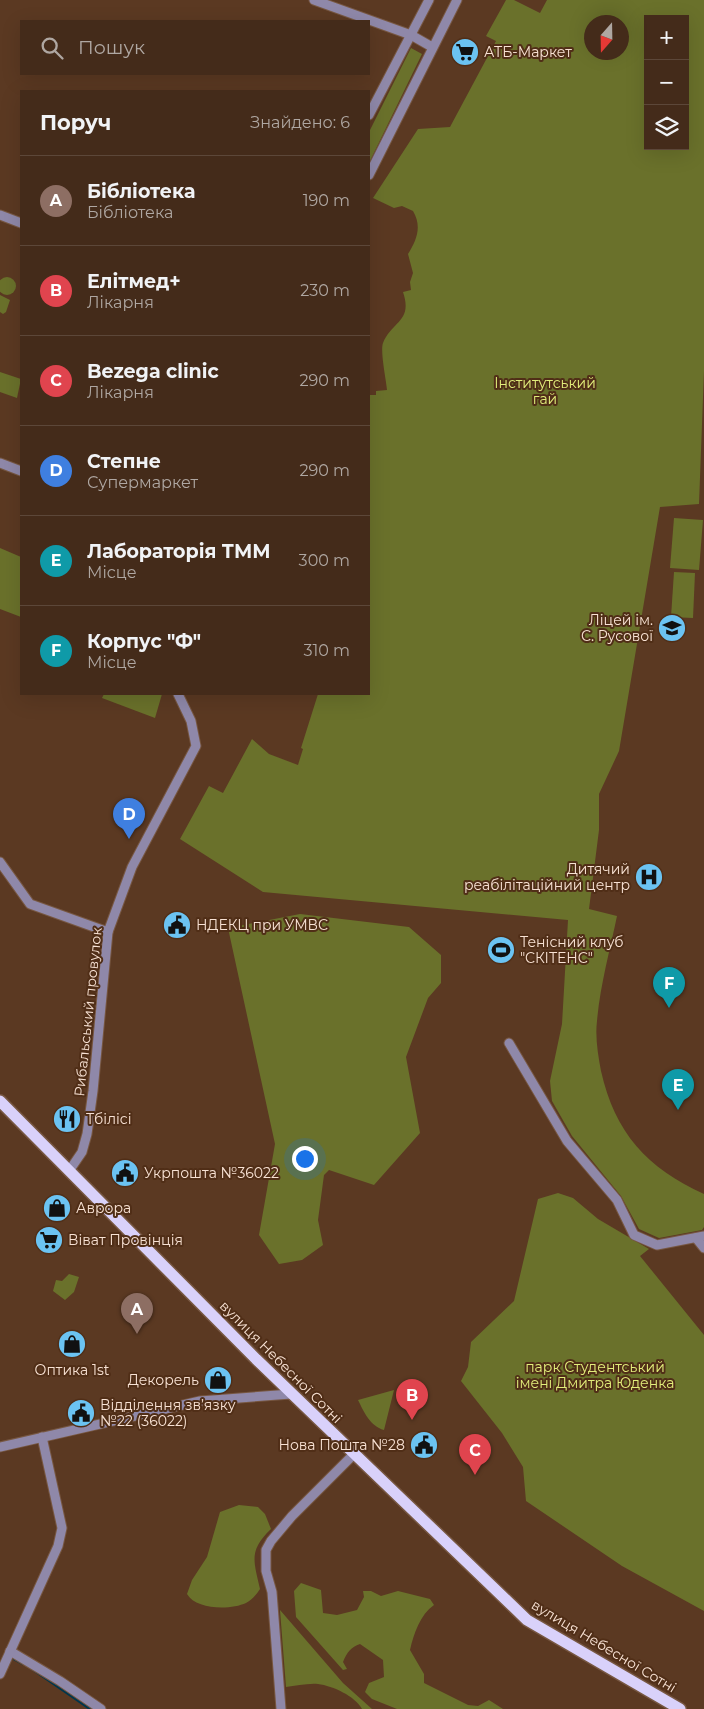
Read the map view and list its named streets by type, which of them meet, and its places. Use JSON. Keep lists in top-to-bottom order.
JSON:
{
  "streets": {
    "main road": ["вулиця Небесної Сотні"],
    "street": ["Рибальський провулок"]
  },
  "crossings": [
    ["Рибальський провулок", "вулиця Небесної Сотні"]
  ],
  "parks": ["Інститутський гай", "парк Студентський імені Дмитра Юденка"],
  "places": {
    "supermarket": ["АТБ-Маркет", "Віват Провінція"],
    "school or university": ["Ліцей ім. С. Русової"],
    "hospital": ["Дитячий реабілітаційний центр"],
    "public building": [
      "НДЕКЦ при УМВС",
      "Укрпошта №36022",
      "Відділення зв’язку №22 (36022)",
      "Нова Пошта №28"
    ],
    "sports": ["Тенісний клуб \"СКІТЕНС\""],
    "restaurant": ["Тбілісі"],
    "shop": ["Аврора", "Оптика 1st", "Декорель"]
  },
  "north": "bottom",
  "page": {
    "map_buttons": ["+", "−"],
    "search": "Пошук",
    "heading": ["Поруч", "Знайдено: 6"],
    "list": [
      {
        "mark": "A",
        "name": "Бібліотека",
        "note": "Бібліотека",
        "value": "190 m"
      },
      {
        "mark": "B",
        "name": "Елітмед+",
        "note": "Лікарня",
        "value": "230 m"
      },
      {
        "mark": "C",
        "name": "Bezega clinic",
        "note": "Лікарня",
        "value": "290 m"
      },
      {
        "mark": "D",
        "name": "Степне",
        "note": "Супермаркет",
        "value": "290 m"
      },
      {
        "mark": "E",
        "name": "Лабораторія ТММ",
        "note": "Місце",
        "value": "300 m"
      },
      {
        "mark": "F",
        "name": "Корпус \"Ф\"",
        "note": "Місце",
        "value": "310 m"
      }
    ],
    "pins": [
      "D",
      "F",
      "E",
      "A",
      "B",
      "C"
    ]
  }
}
